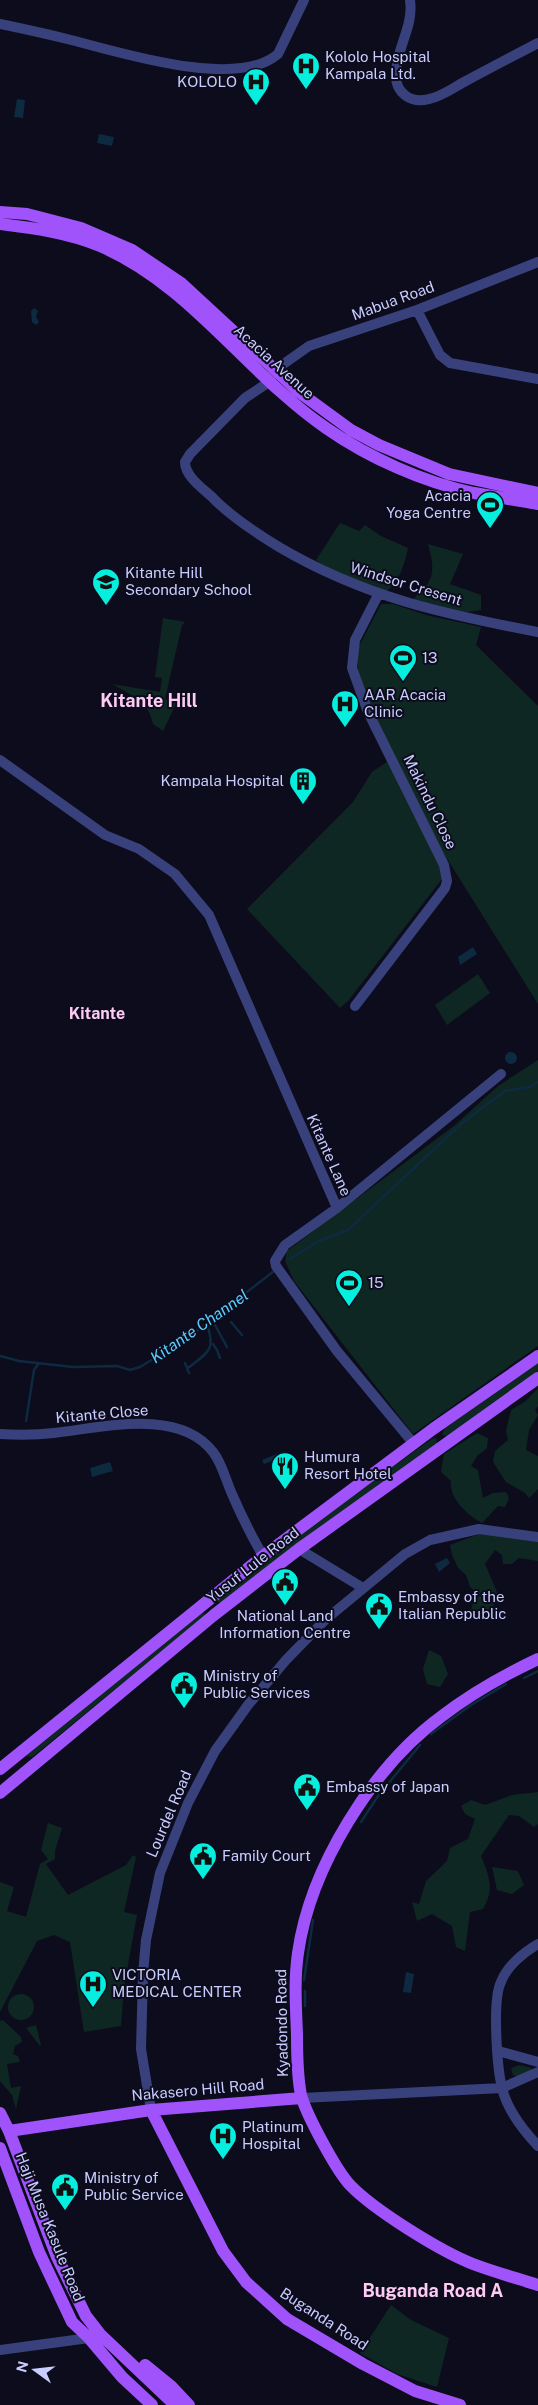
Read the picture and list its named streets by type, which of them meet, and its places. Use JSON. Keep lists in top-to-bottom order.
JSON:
{
  "streets": {
    "main road": [
      "Acacia Avenue",
      "Yusuf Lule Road",
      "Kyadondo Road",
      "Nakasero Hill Road",
      "Haji Musa Kasule Road",
      "Buganda Road"
    ],
    "street": [
      "Mabua Road",
      "Windsor Cresent",
      "Makindu Close",
      "Kitante Lane",
      "Kitante Close",
      "Lourdel Road"
    ]
  },
  "crossings": [
    ["Mabua Road", "Acacia Avenue"],
    ["Mabua Road", "Windsor Cresent"],
    ["Acacia Avenue", "Windsor Cresent"],
    ["Windsor Cresent", "Makindu Close"],
    ["Kitante Lane", "Yusuf Lule Road"],
    ["Kitante Close", "Yusuf Lule Road"],
    ["Lourdel Road", "Nakasero Hill Road"],
    ["Lourdel Road", "Buganda Road"],
    ["Kyadondo Road", "Nakasero Hill Road"],
    ["Nakasero Hill Road", "Haji Musa Kasule Road"],
    ["Nakasero Hill Road", "Buganda Road"]
  ],
  "districts": ["Kitante Hill", "Kitante", "Buganda Road A"],
  "water": ["Kitante Channel"],
  "places": {
    "hospital": [
      "Kololo Hospital Kampala Ltd.",
      "KOLOLO",
      "AAR Acacia Clinic",
      "VICTORIA MEDICAL CENTER",
      "Platinum Hospital"
    ],
    "sports": ["Acacia Yoga Centre", "13", "15"],
    "school or university": ["Kitante Hill Secondary School"],
    "building": ["Kampala Hospital"],
    "restaurant": ["Humura Resort Hotel"],
    "public building": [
      "National Land Information Centre",
      "Embassy of the Italian Republic",
      "Ministry of Public Services",
      "Embassy of Japan",
      "Family Court",
      "Ministry of Public Service"
    ]
  },
  "north": "left"
}
